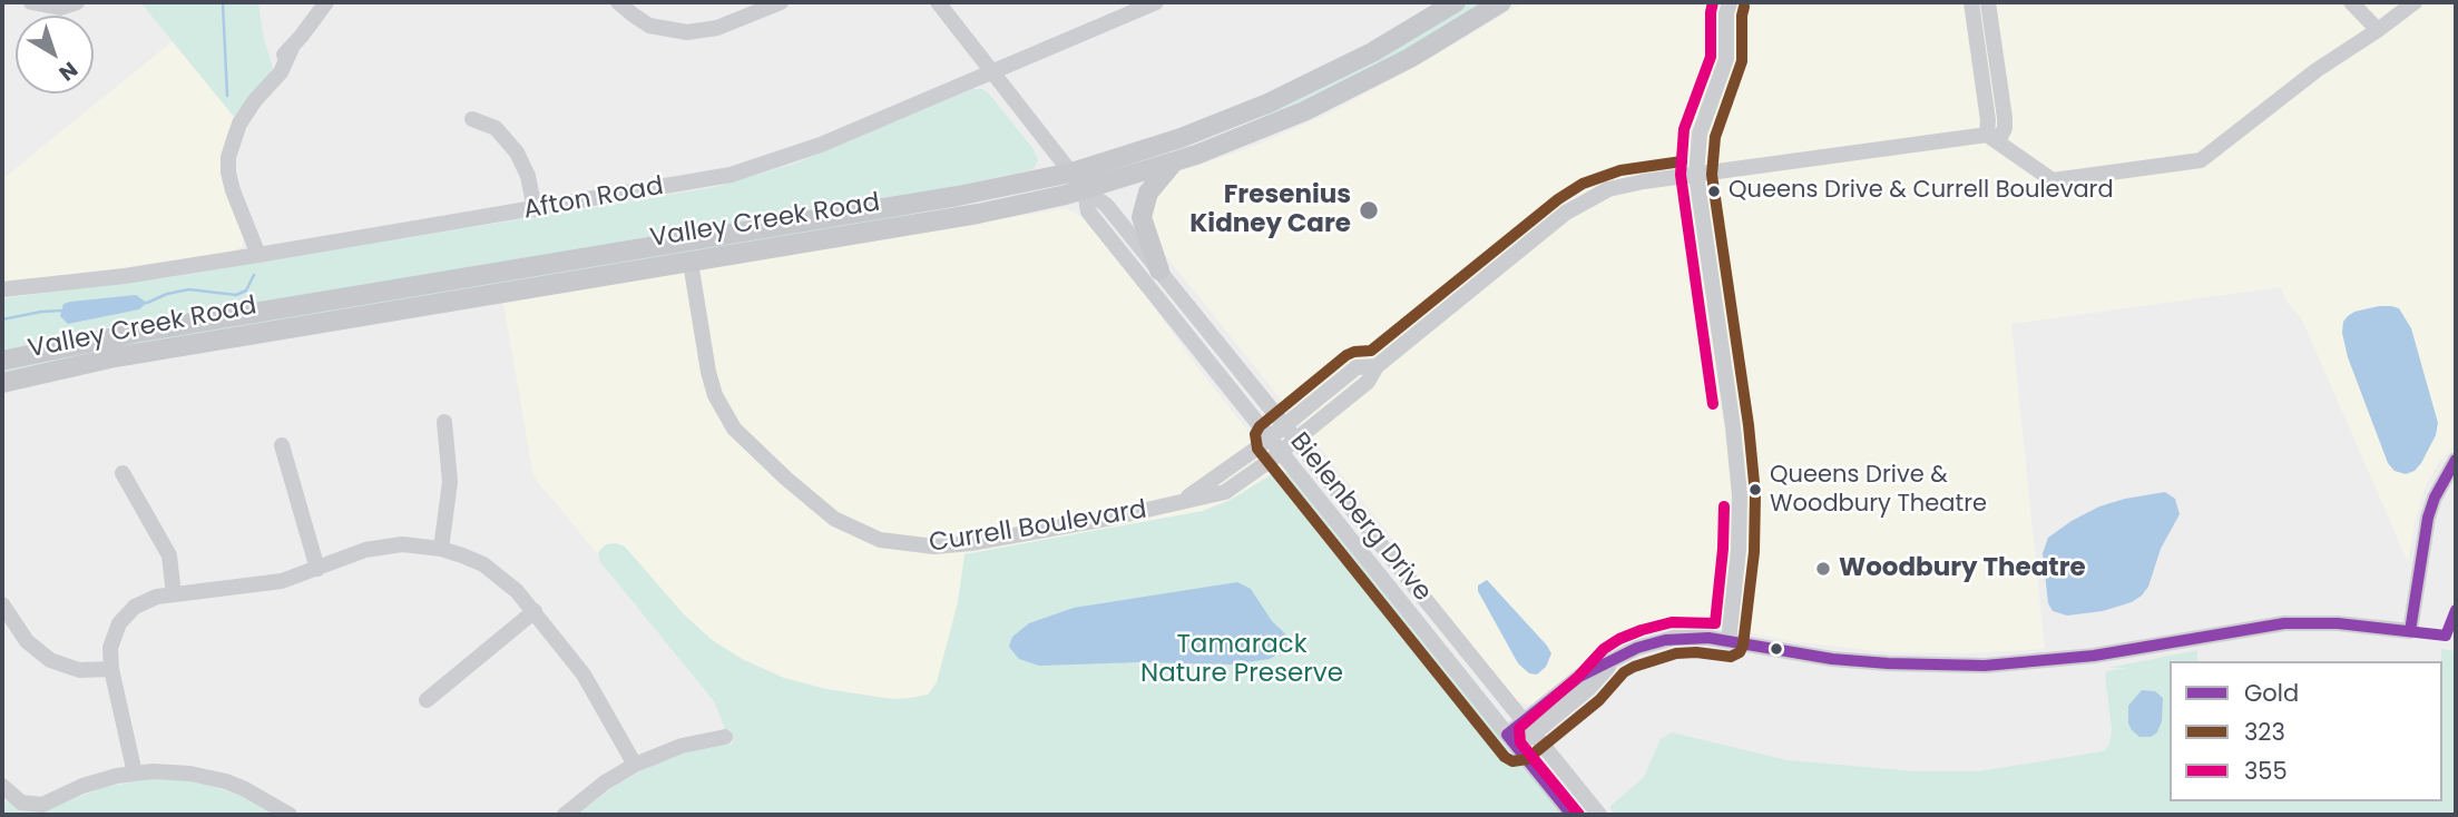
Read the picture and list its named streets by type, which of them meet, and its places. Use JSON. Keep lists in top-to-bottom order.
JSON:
{
  "streets": {
    "main road": ["Valley Creek Road"],
    "street": ["Afton Road", "Bielenberg Drive", "Currell Boulevard"]
  },
  "crossings": [
    ["Afton Road", "Bielenberg Drive"],
    ["Valley Creek Road", "Bielenberg Drive"],
    ["Valley Creek Road", "Currell Boulevard"],
    ["Bielenberg Drive", "Currell Boulevard"]
  ],
  "parks": ["Tamarack Nature Preserve"],
  "places": [
    "Queens Drive & Currell Boulevard",
    "Fresenius Kidney Care",
    "Queens Drive & Woodbury Theatre",
    "Woodbury Theatre"
  ],
  "lines": ["transit line 355", "transit line 323", "transit line Gold"],
  "legend": ["Gold", "323", "355"],
  "north": "bottom right"
}
